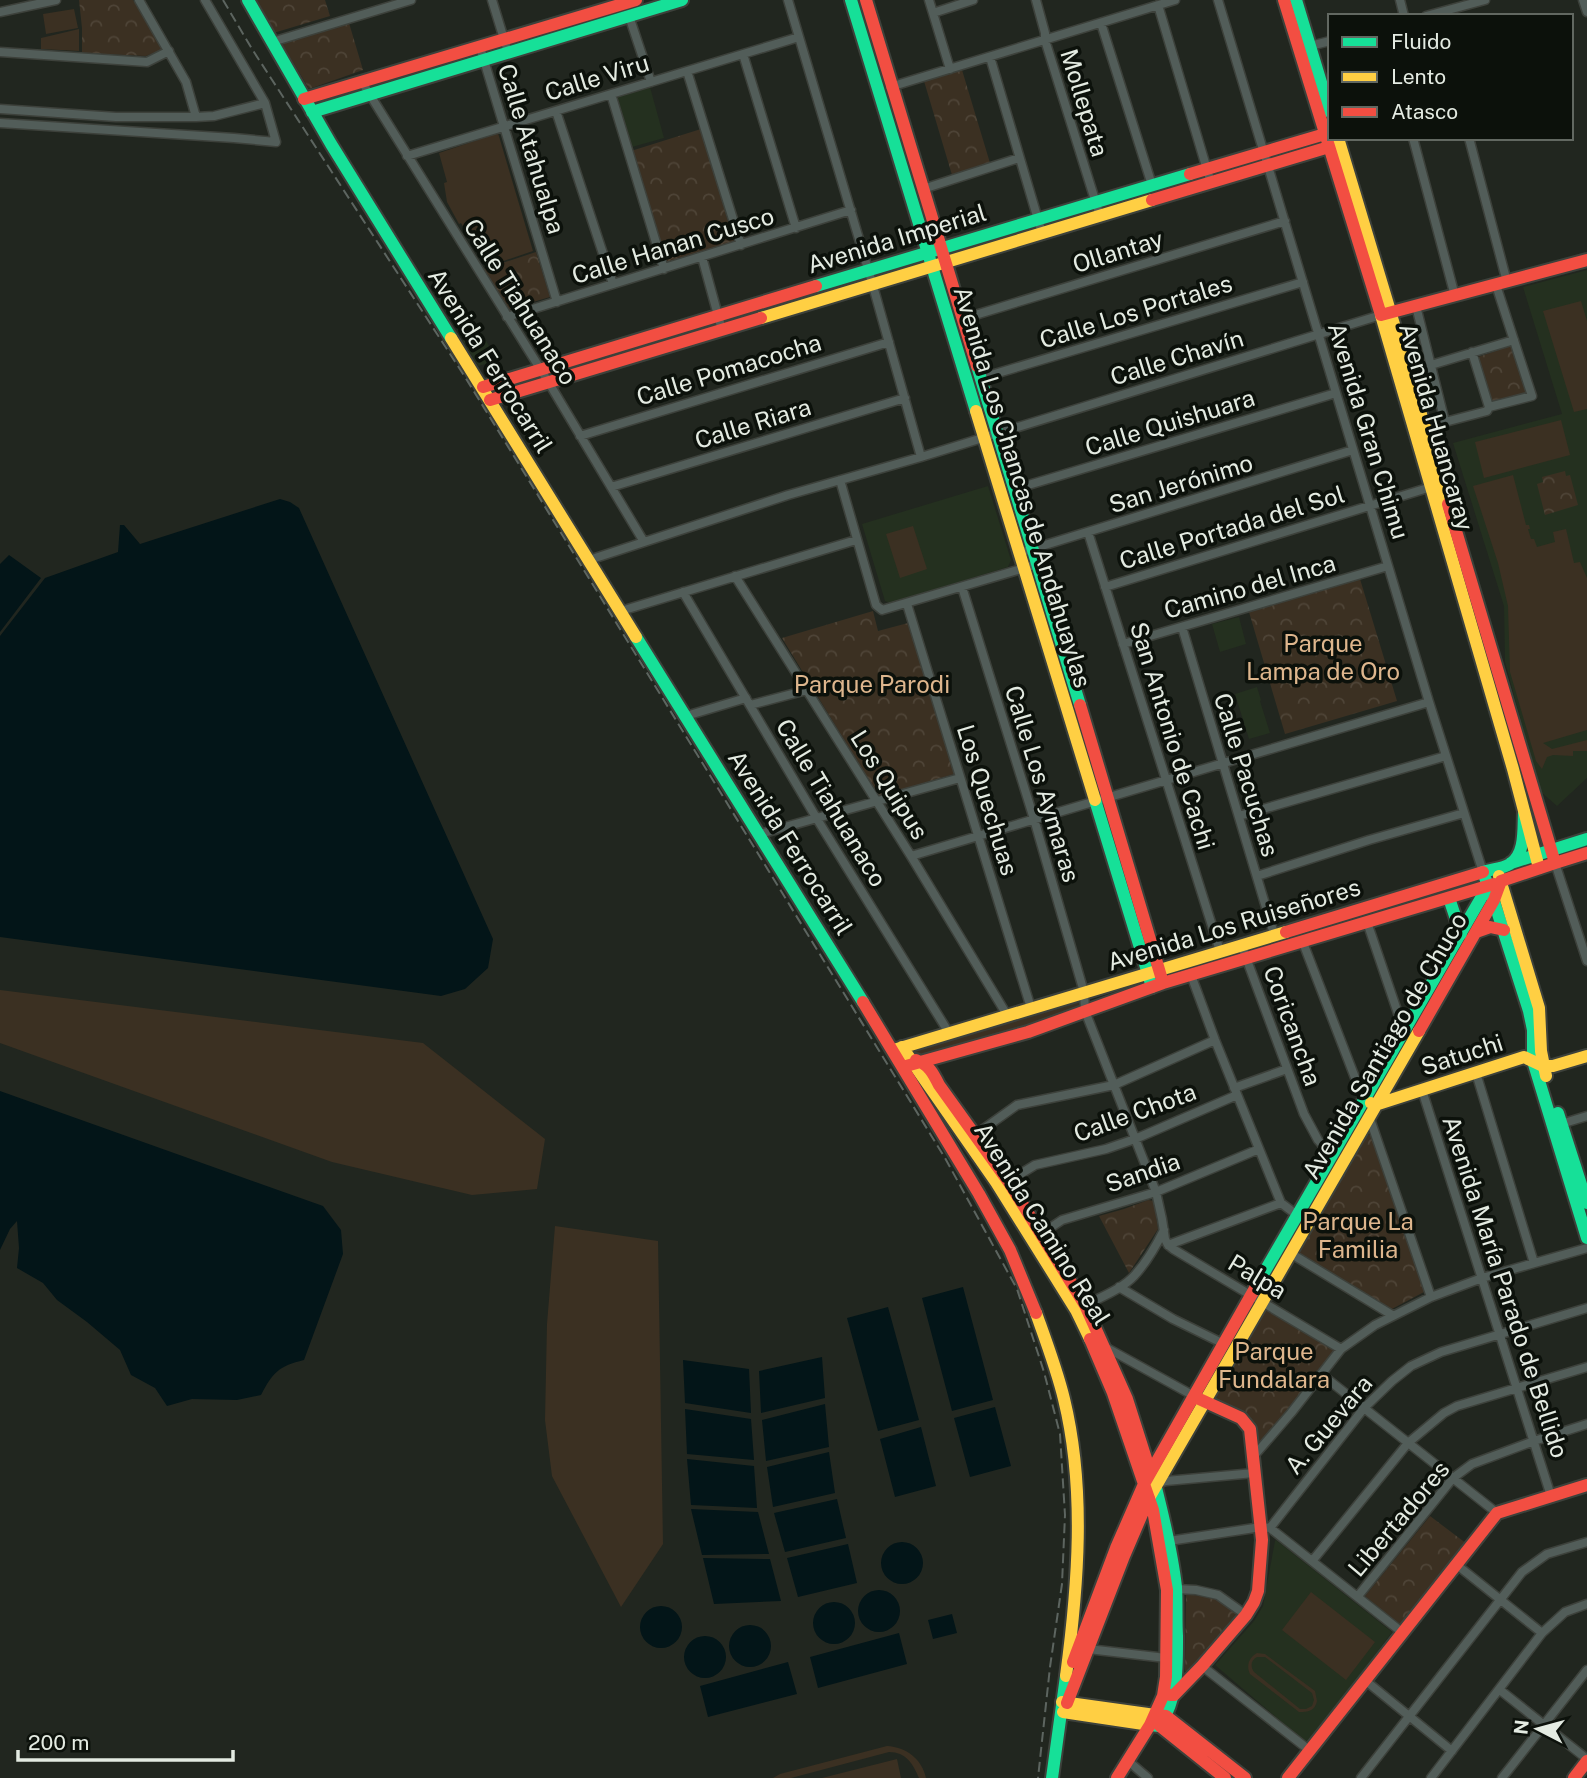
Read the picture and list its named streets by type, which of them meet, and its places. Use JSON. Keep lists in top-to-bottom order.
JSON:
{
  "streets": {
    "main road": [
      "Avenida Imperial",
      "Avenida Ferrocarril",
      "Avenida Huancaray",
      "Avenida Los Chancas de Andahuaylas",
      "Avenida Los Ruiseñores",
      "Avenida Santiago de Chuco",
      "Satuchi",
      "Avenida Camino Real"
    ],
    "street": [
      "Calle Viru",
      "Mollepata",
      "Calle Atahualpa",
      "Calle Hanan Cusco",
      "Ollantay",
      "Calle Tiahuanaco",
      "Calle Los Portales",
      "Calle Chavín",
      "Calle Pomacocha",
      "Calle Quishuara",
      "Calle Riara",
      "Avenida Gran Chimu",
      "San Jerónimo",
      "Calle Portada del Sol",
      "Camino del Inca",
      "San Antonio de Cachi",
      "Calle Pacuchas",
      "Calle Los Aymaras",
      "Los Quipus",
      "Los Quechuas",
      "Coricancha",
      "Calle Chota",
      "Sandia",
      "Palpa",
      "Avenida María Parado de Bellido",
      "A. Guevara",
      "Libertadores"
    ]
  },
  "crossings": [
    ["Calle Viru", "Calle Atahualpa"],
    ["Calle Viru", "Calle Tiahuanaco"],
    ["Mollepata", "Avenida Imperial"],
    ["Calle Atahualpa", "Calle Hanan Cusco"],
    ["Avenida Imperial", "Calle Tiahuanaco"],
    ["Avenida Imperial", "Avenida Ferrocarril"],
    ["Avenida Imperial", "Avenida Huancaray"],
    ["Avenida Imperial", "Avenida Gran Chimu"],
    ["Avenida Imperial", "Avenida Los Chancas de Andahuaylas"],
    ["Calle Hanan Cusco", "Calle Tiahuanaco"],
    ["Ollantay", "Avenida Gran Chimu"],
    ["Ollantay", "Avenida Los Chancas de Andahuaylas"],
    ["Calle Tiahuanaco", "Calle Pomacocha"],
    ["Calle Tiahuanaco", "Calle Riara"],
    ["Calle Tiahuanaco", "Avenida Los Ruiseñores"],
    ["Calle Los Portales", "Avenida Gran Chimu"],
    ["Calle Los Portales", "Avenida Los Chancas de Andahuaylas"],
    ["Calle Chavín", "Avenida Huancaray"],
    ["Calle Chavín", "Avenida Gran Chimu"],
    ["Calle Chavín", "Avenida Los Chancas de Andahuaylas"],
    ["Avenida Ferrocarril", "Avenida Los Ruiseñores"],
    ["Avenida Ferrocarril", "Avenida Camino Real"],
    ["Calle Quishuara", "Avenida Gran Chimu"],
    ["Calle Quishuara", "Avenida Los Chancas de Andahuaylas"],
    ["Avenida Huancaray", "Calle Portada del Sol"],
    ["Avenida Huancaray", "Avenida Los Ruiseñores"],
    ["Avenida Gran Chimu", "San Jerónimo"],
    ["Avenida Gran Chimu", "Calle Portada del Sol"],
    ["Avenida Gran Chimu", "Camino del Inca"],
    ["Avenida Gran Chimu", "Avenida Los Ruiseñores"],
    ["San Jerónimo", "Avenida Los Chancas de Andahuaylas"],
    ["San Jerónimo", "San Antonio de Cachi"],
    ["Avenida Los Chancas de Andahuaylas", "Avenida Los Ruiseñores"],
    ["Calle Portada del Sol", "San Antonio de Cachi"],
    ["Camino del Inca", "San Antonio de Cachi"],
    ["Camino del Inca", "Calle Pacuchas"],
    ["San Antonio de Cachi", "Avenida Los Ruiseñores"],
    ["Calle Pacuchas", "Avenida Los Ruiseñores"],
    ["Calle Los Aymaras", "Avenida Los Ruiseñores"],
    ["Calle Los Aymaras", "Calle Chota"],
    ["Calle Los Aymaras", "Sandia"],
    ["Los Quipus", "Avenida Los Ruiseñores"],
    ["Los Quechuas", "Avenida Los Ruiseñores"],
    ["Avenida Los Ruiseñores", "Coricancha"],
    ["Avenida Los Ruiseñores", "Avenida Santiago de Chuco"],
    ["Avenida Los Ruiseñores", "Avenida Camino Real"],
    ["Coricancha", "Avenida Santiago de Chuco"],
    ["Coricancha", "Calle Chota"],
    ["Avenida Santiago de Chuco", "Satuchi"],
    ["Avenida Santiago de Chuco", "Avenida Camino Real"],
    ["Avenida Santiago de Chuco", "Palpa"],
    ["Satuchi", "Avenida María Parado de Bellido"],
    ["Calle Chota", "Avenida Camino Real"],
    ["Sandia", "Avenida Camino Real"],
    ["Avenida María Parado de Bellido", "A. Guevara"],
    ["Avenida María Parado de Bellido", "Libertadores"]
  ],
  "parks": [
    "Parque Lampa de Oro",
    "Parque Parodi",
    "Parque La Familia",
    "Parque Fundalara"
  ],
  "legend": ["Fluido", "Lento", "Atasco"],
  "scale_bar": "200 m",
  "north": "left"
}
